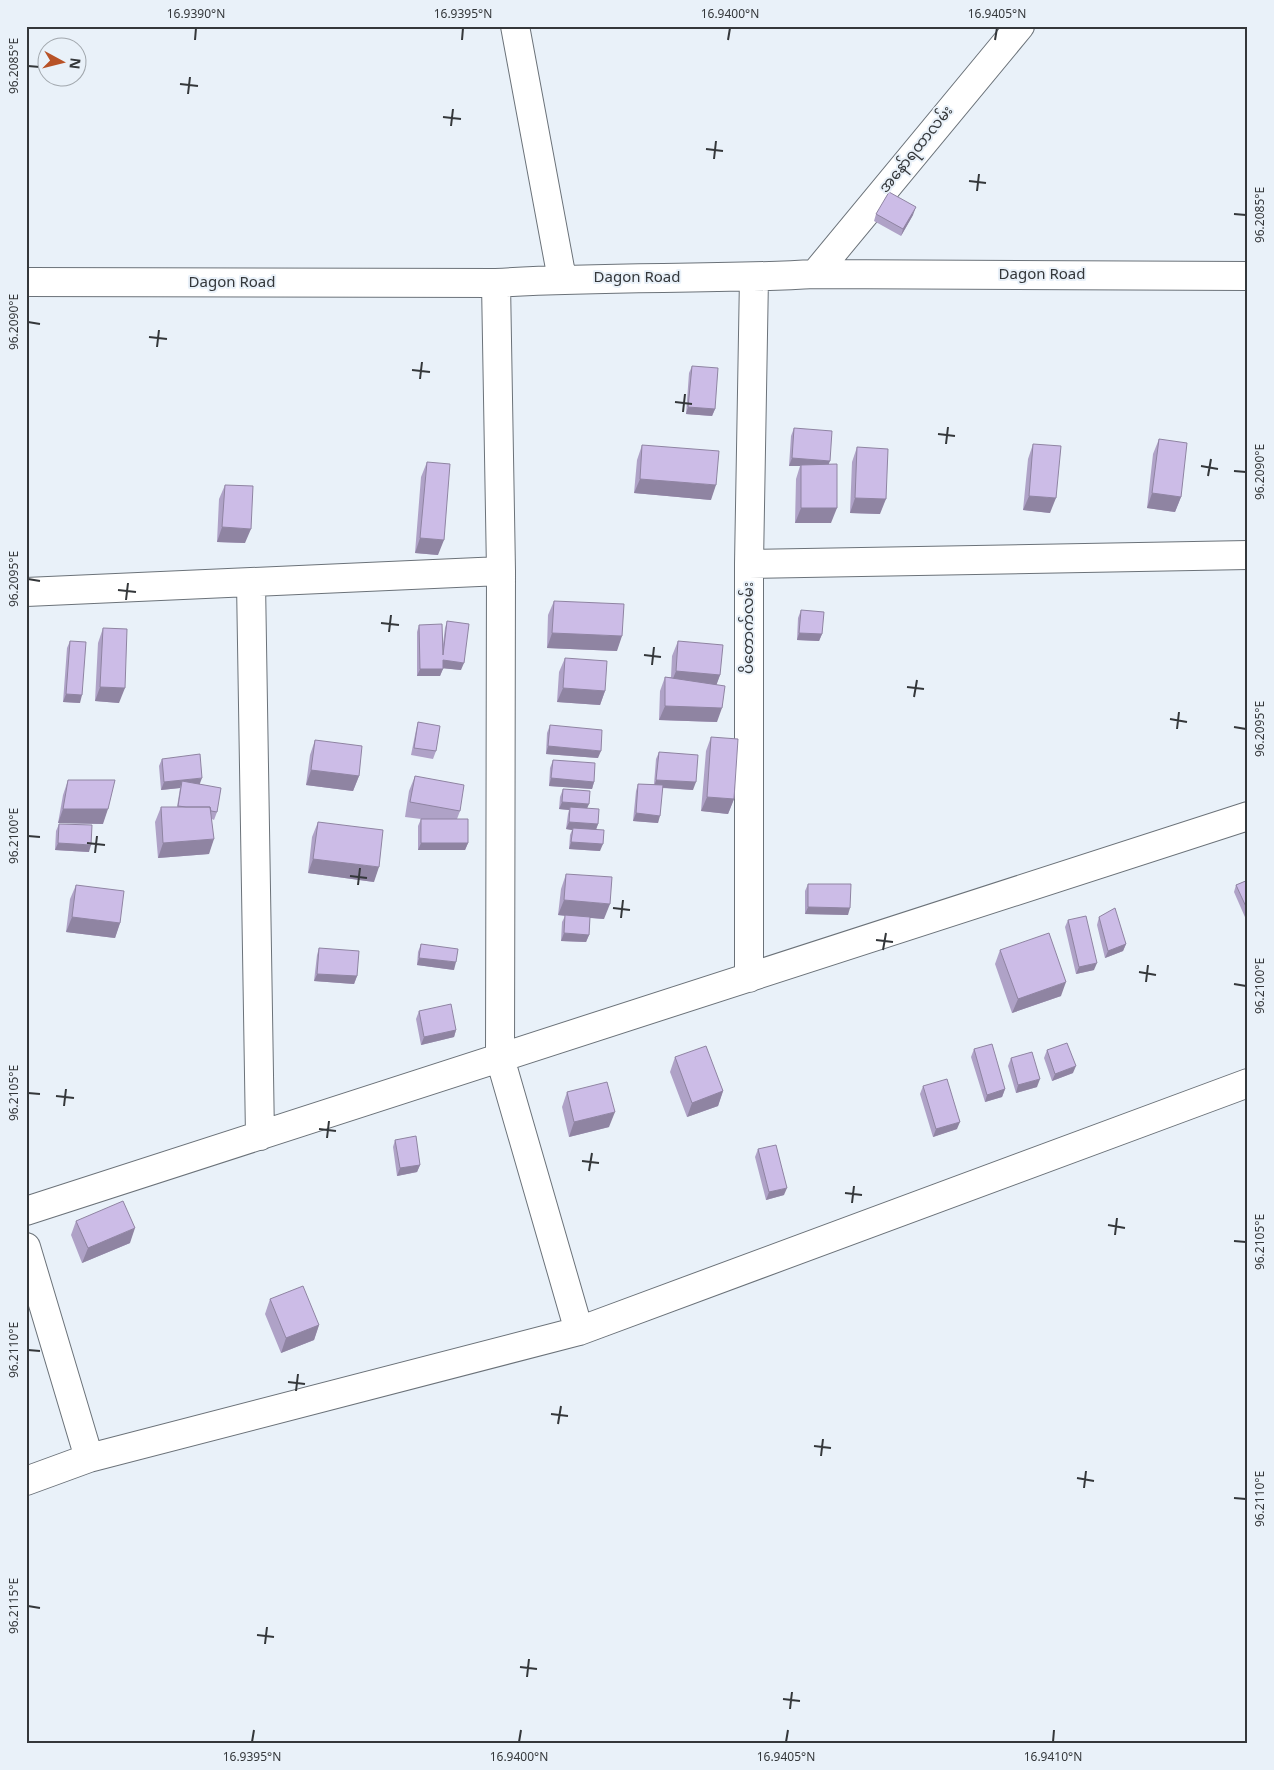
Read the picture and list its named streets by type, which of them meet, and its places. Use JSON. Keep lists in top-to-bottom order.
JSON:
{
  "streets": {
    "street": ["အနော်ရထာလမ်း", "Dagon Road", "ပိတောက်လမ်း"]
  },
  "crossings": [
    ["အနော်ရထာလမ်း", "Dagon Road"],
    ["Dagon Road", "ပိတောက်လမ်း"]
  ],
  "north": "right",
  "coordinates": [
    "16.9390°N",
    "16.9395°N",
    "16.9400°N",
    "16.9405°N",
    "96.2085°E",
    "96.2090°E",
    "96.2095°E",
    "96.2100°E",
    "96.2105°E",
    "96.2110°E",
    "96.2115°E",
    "16.9410°N"
  ]
}
